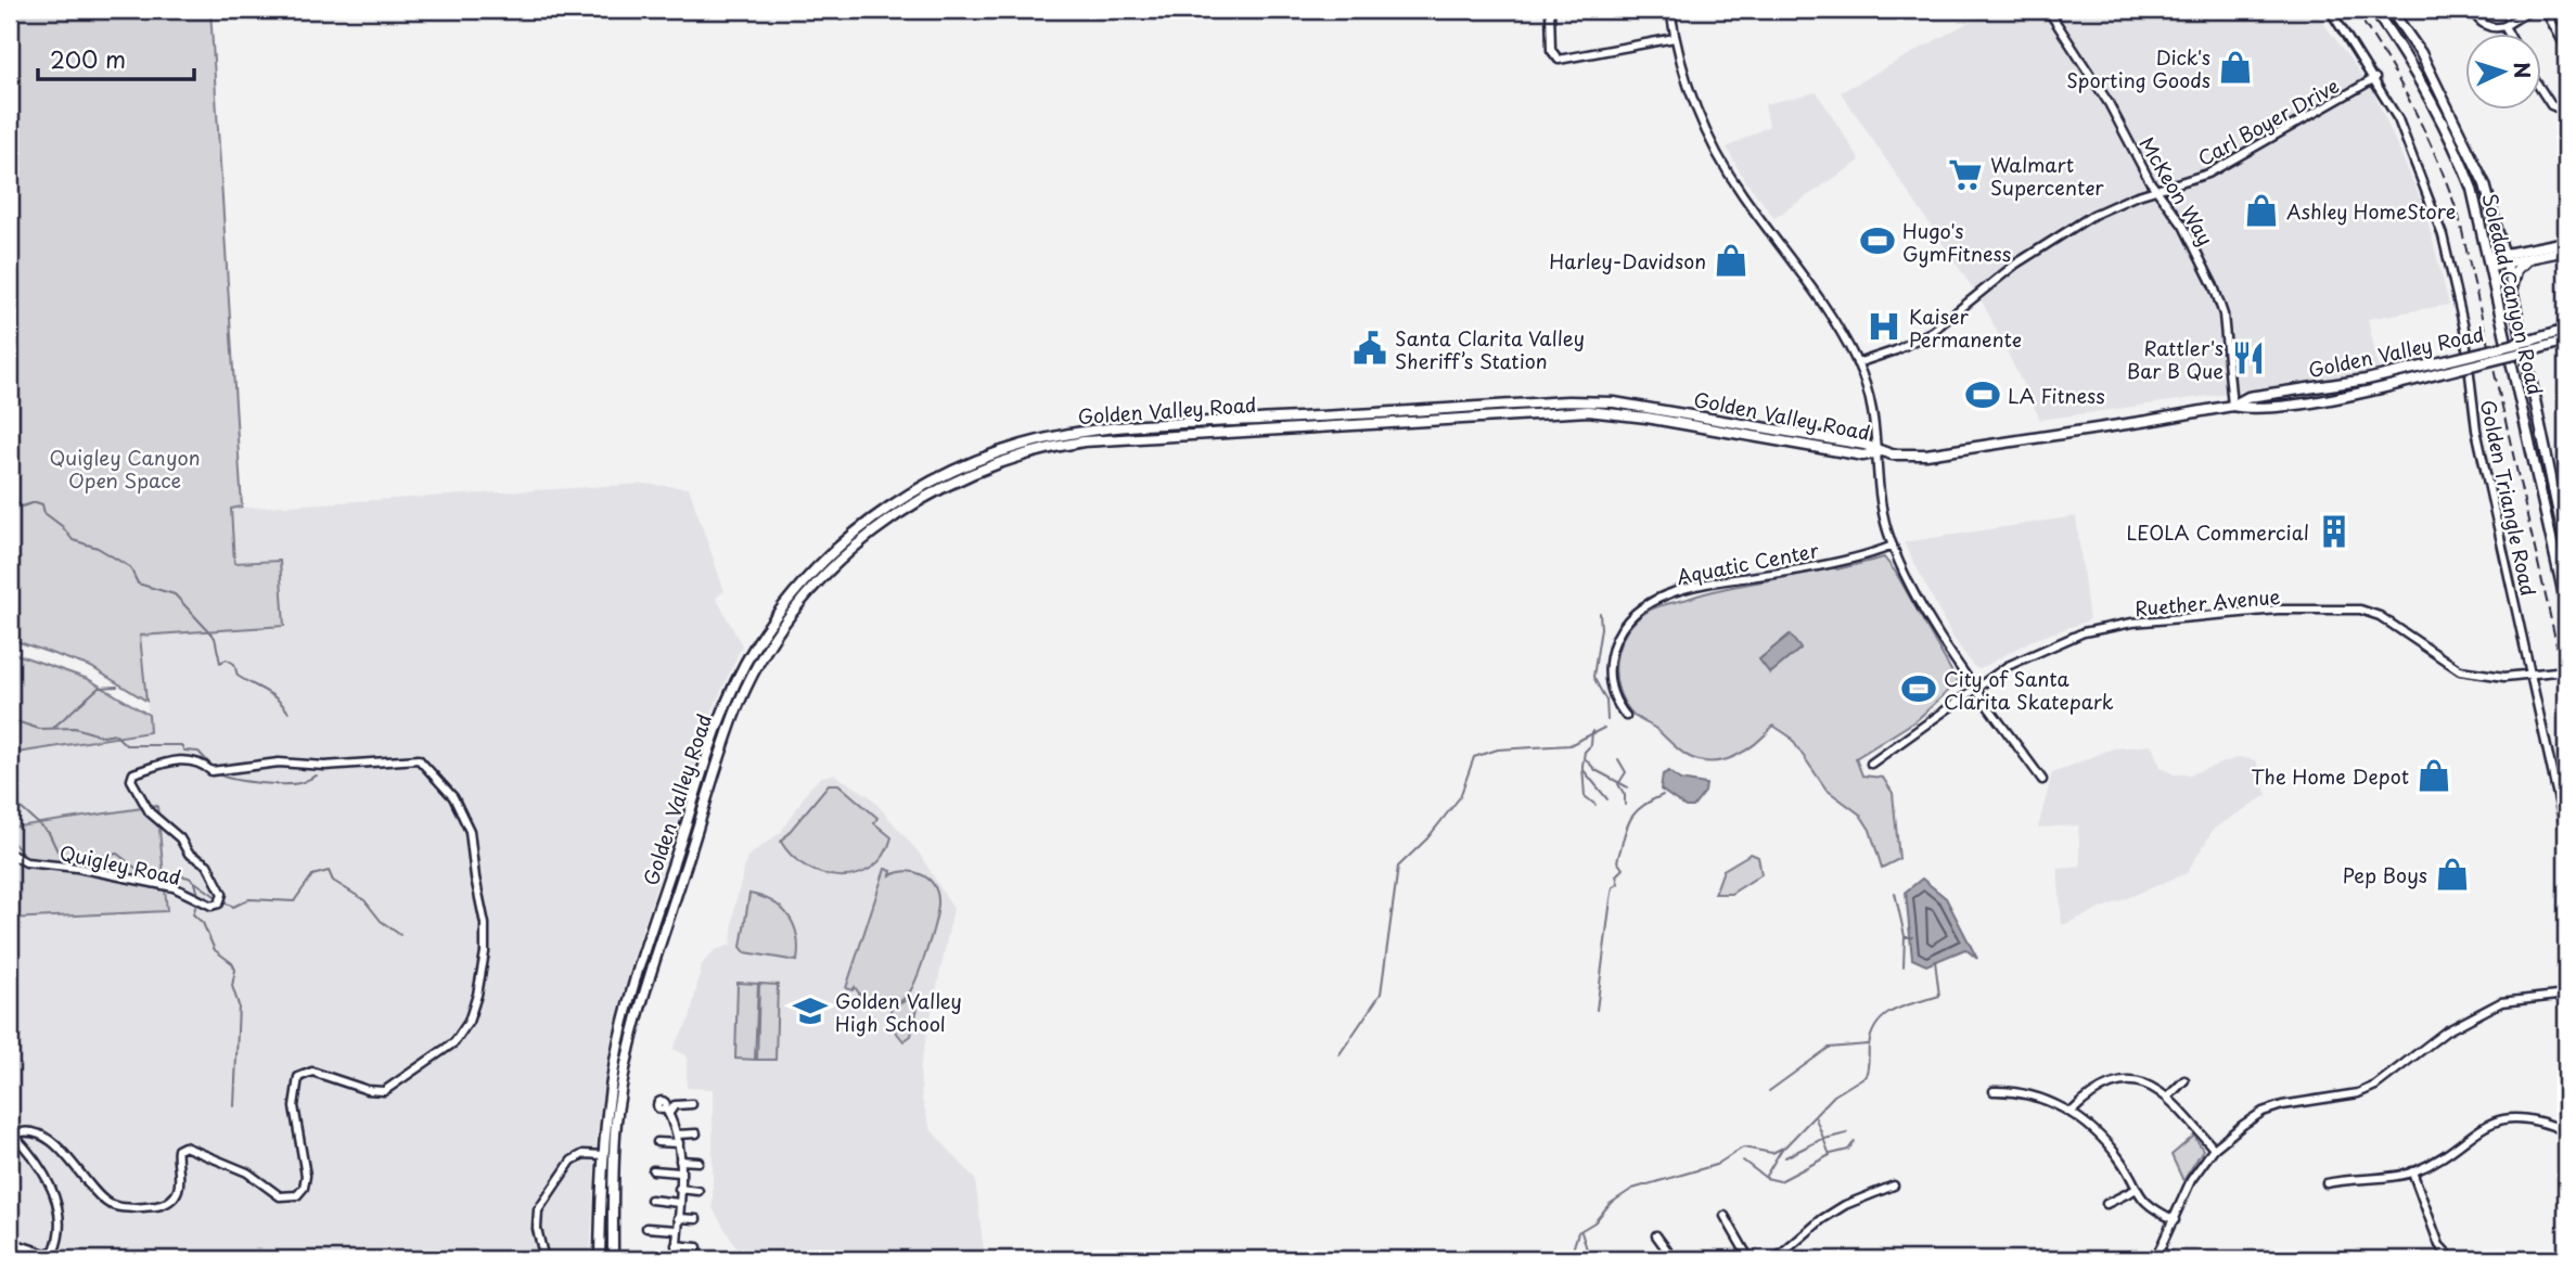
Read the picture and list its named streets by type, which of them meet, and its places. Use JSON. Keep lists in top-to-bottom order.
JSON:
{
  "streets": {
    "main road": ["Soledad Canyon Road", "Golden Valley Road"],
    "street": [
      "Carl Boyer Drive",
      "McKeon Way",
      "Golden Triangle Road",
      "Aquatic Center",
      "Ruether Avenue",
      "Quigley Road"
    ]
  },
  "crossings": [
    ["Carl Boyer Drive", "McKeon Way"],
    ["Carl Boyer Drive", "Golden Triangle Road"],
    ["McKeon Way", "Golden Valley Road"],
    ["Golden Triangle Road", "Ruether Avenue"]
  ],
  "parks": ["Quigley Canyon Open Space"],
  "places": {
    "shop": [
      "Dick's Sporting Goods",
      "Ashley HomeStore",
      "Harley-Davidson",
      "The Home Depot",
      "Pep Boys"
    ],
    "supermarket": ["Walmart Supercenter"],
    "sports": ["Hugo's GymFitness", "LA Fitness", "City of Santa Clarita Skatepark"],
    "hospital": ["Kaiser Permanente"],
    "public building": ["Santa Clarita Valley Sheriff’s Station"],
    "restaurant": ["Rattler's Bar B Que"],
    "building": ["LEOLA Commercial"],
    "school or university": ["Golden Valley High School"]
  },
  "scale_bar": "200 m",
  "north": "right"
}
